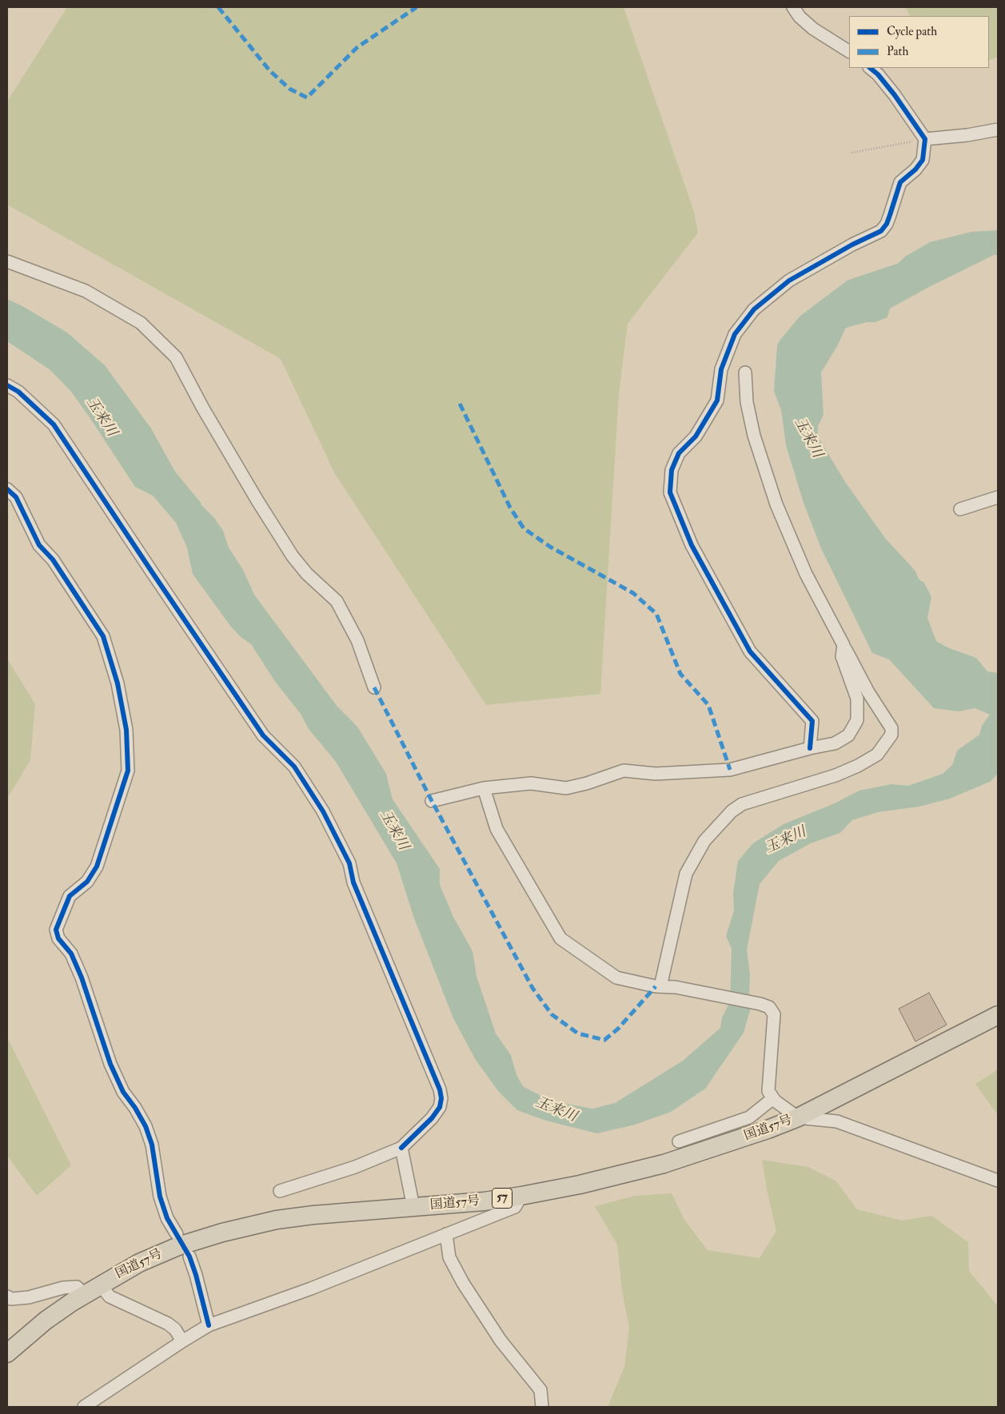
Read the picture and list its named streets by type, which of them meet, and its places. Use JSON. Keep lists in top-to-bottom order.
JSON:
{
  "streets": {
    "highway": ["国道57号", "57"]
  },
  "water": ["玉来川"],
  "legend": ["Cycle path", "Path"]
}
